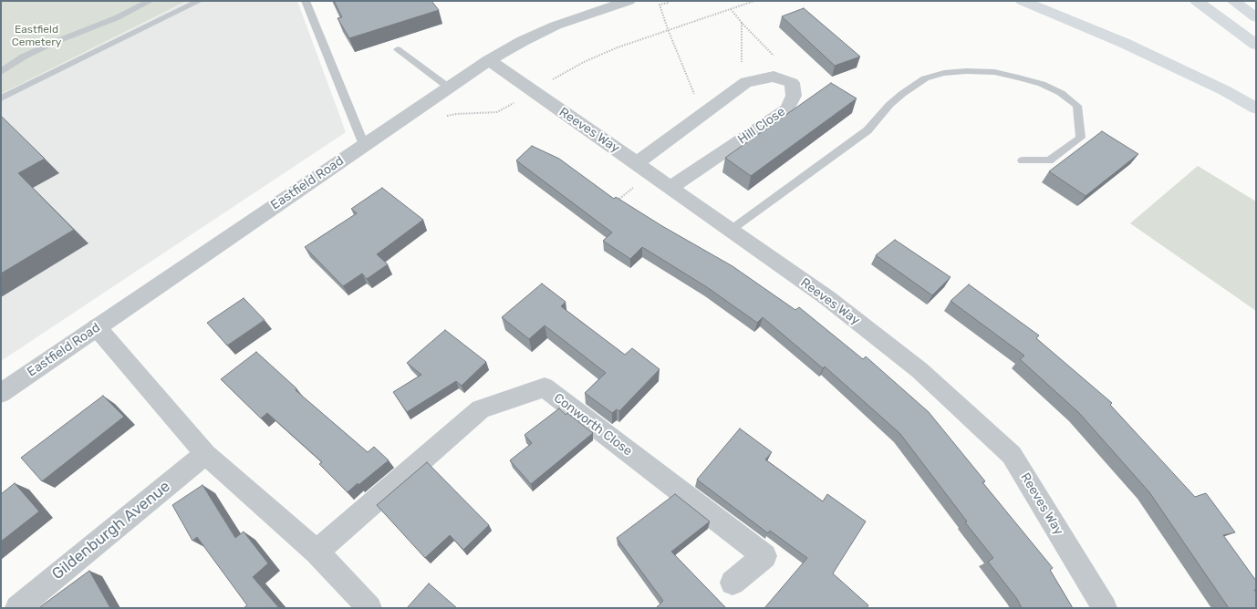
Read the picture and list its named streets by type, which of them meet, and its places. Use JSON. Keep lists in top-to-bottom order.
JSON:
{
  "streets": {
    "street": [
      "Hill Close",
      "Reeves Way",
      "Eastfield Road",
      "Conworth Close",
      "Gildenburgh Avenue"
    ]
  },
  "crossings": [
    ["Hill Close", "Reeves Way"],
    ["Reeves Way", "Eastfield Road"]
  ],
  "parks": ["Eastfield Cemetery"]
}
